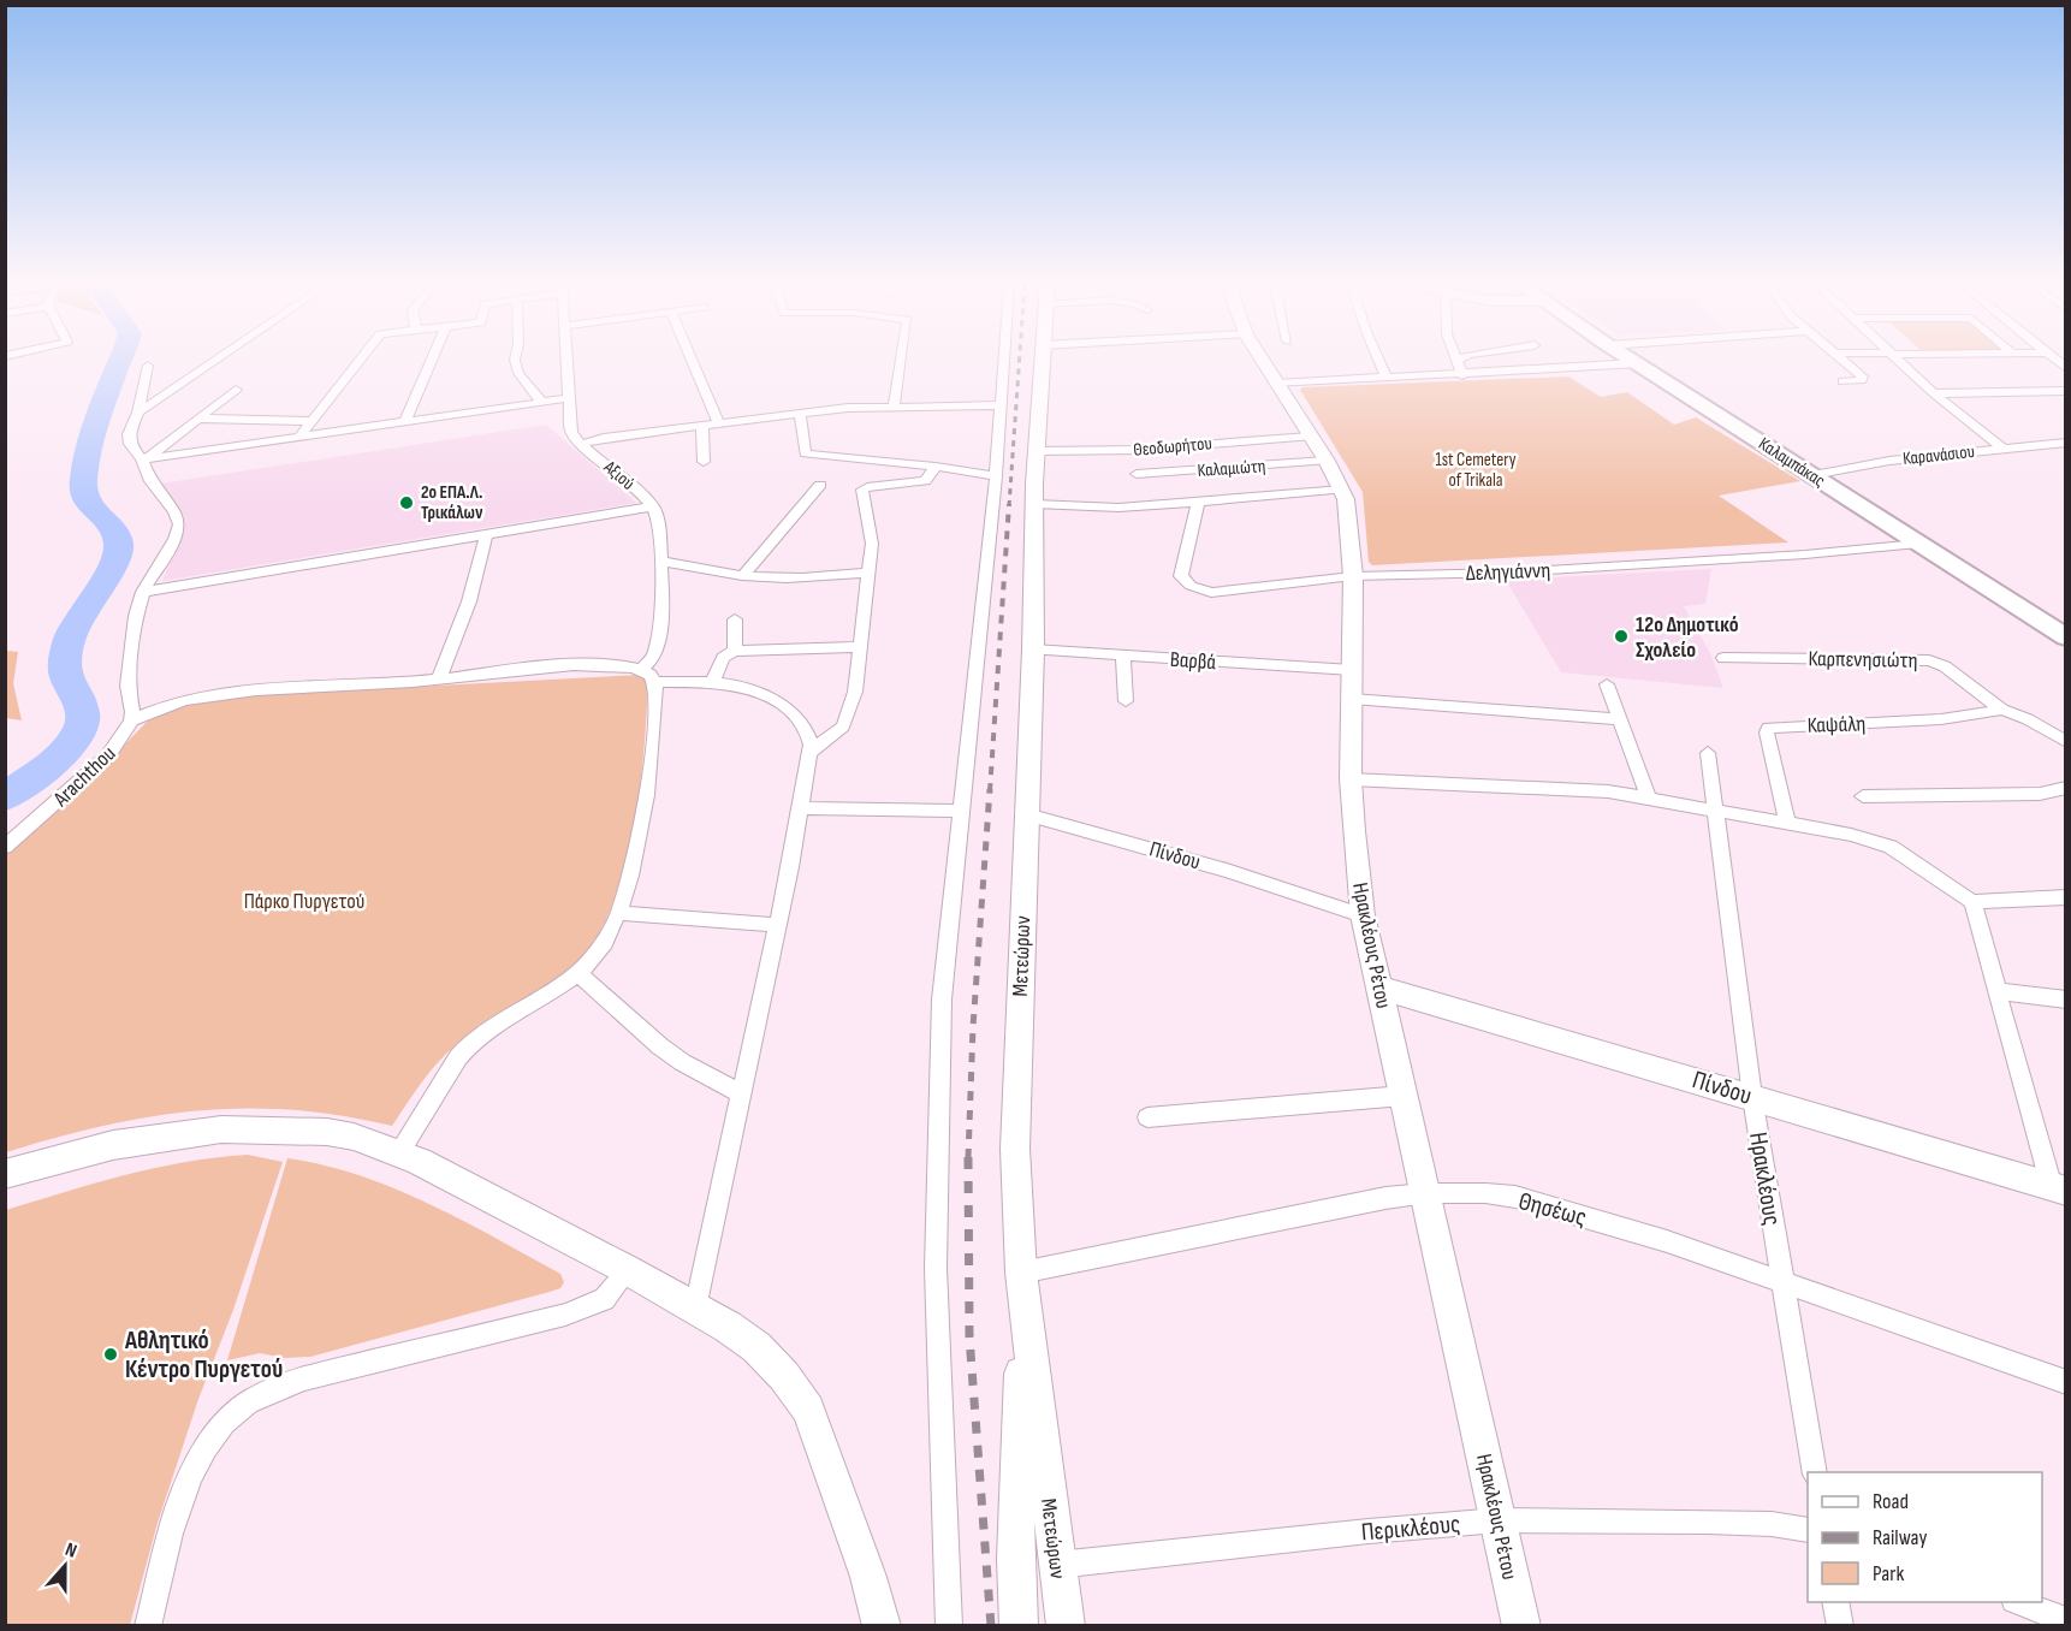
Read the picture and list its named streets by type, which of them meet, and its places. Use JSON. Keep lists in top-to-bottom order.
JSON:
{
  "streets": {
    "main road": ["Καλαμπάκας"],
    "street": [
      "Θεοδωρήτου",
      "Καρανάσιου",
      "Καλαμιώτη",
      "Αξιού",
      "Δεληγιάννη",
      "Καρπενησιώτη",
      "Βαρβά",
      "Καψάλη",
      "Arachthou",
      "Πίνδου",
      "Ηρακλέους Ρέτου",
      "Μετεώρων",
      "Ηρακλέους",
      "Θησέως",
      "Περικλέους"
    ]
  },
  "crossings": [
    ["Θεοδωρήτου", "Ηρακλέους Ρέτου"],
    ["Θεοδωρήτου", "Μετεώρων"],
    ["Καρανάσιου", "Καλαμπάκας"],
    ["Καλαμπάκας", "Δεληγιάννη"],
    ["Καλαμιώτη", "Ηρακλέους Ρέτου"],
    ["Δεληγιάννη", "Ηρακλέους Ρέτου"],
    ["Καρπενησιώτη", "Καψάλη"],
    ["Βαρβά", "Ηρακλέους Ρέτου"],
    ["Βαρβά", "Μετεώρων"],
    ["Πίνδου", "Ηρακλέους Ρέτου"],
    ["Πίνδου", "Μετεώρων"],
    ["Πίνδου", "Ηρακλέους"],
    ["Ηρακλέους Ρέτου", "Θησέως"],
    ["Ηρακλέους Ρέτου", "Περικλέους"],
    ["Μετεώρων", "Θησέως"],
    ["Μετεώρων", "Περικλέους"],
    ["Ηρακλέους", "Θησέως"]
  ],
  "parks": ["1st Cemetery of Trikala", "Πάρκο Πυργετού"],
  "places": ["2ο ΕΠΑ.Λ. Τρικάλων", "12ο Δημοτικό Σχολείο", "Αθλητικό Κέντρο Πυργετού"],
  "legend": ["Road", "Railway", "Park"],
  "north": "top"
}
